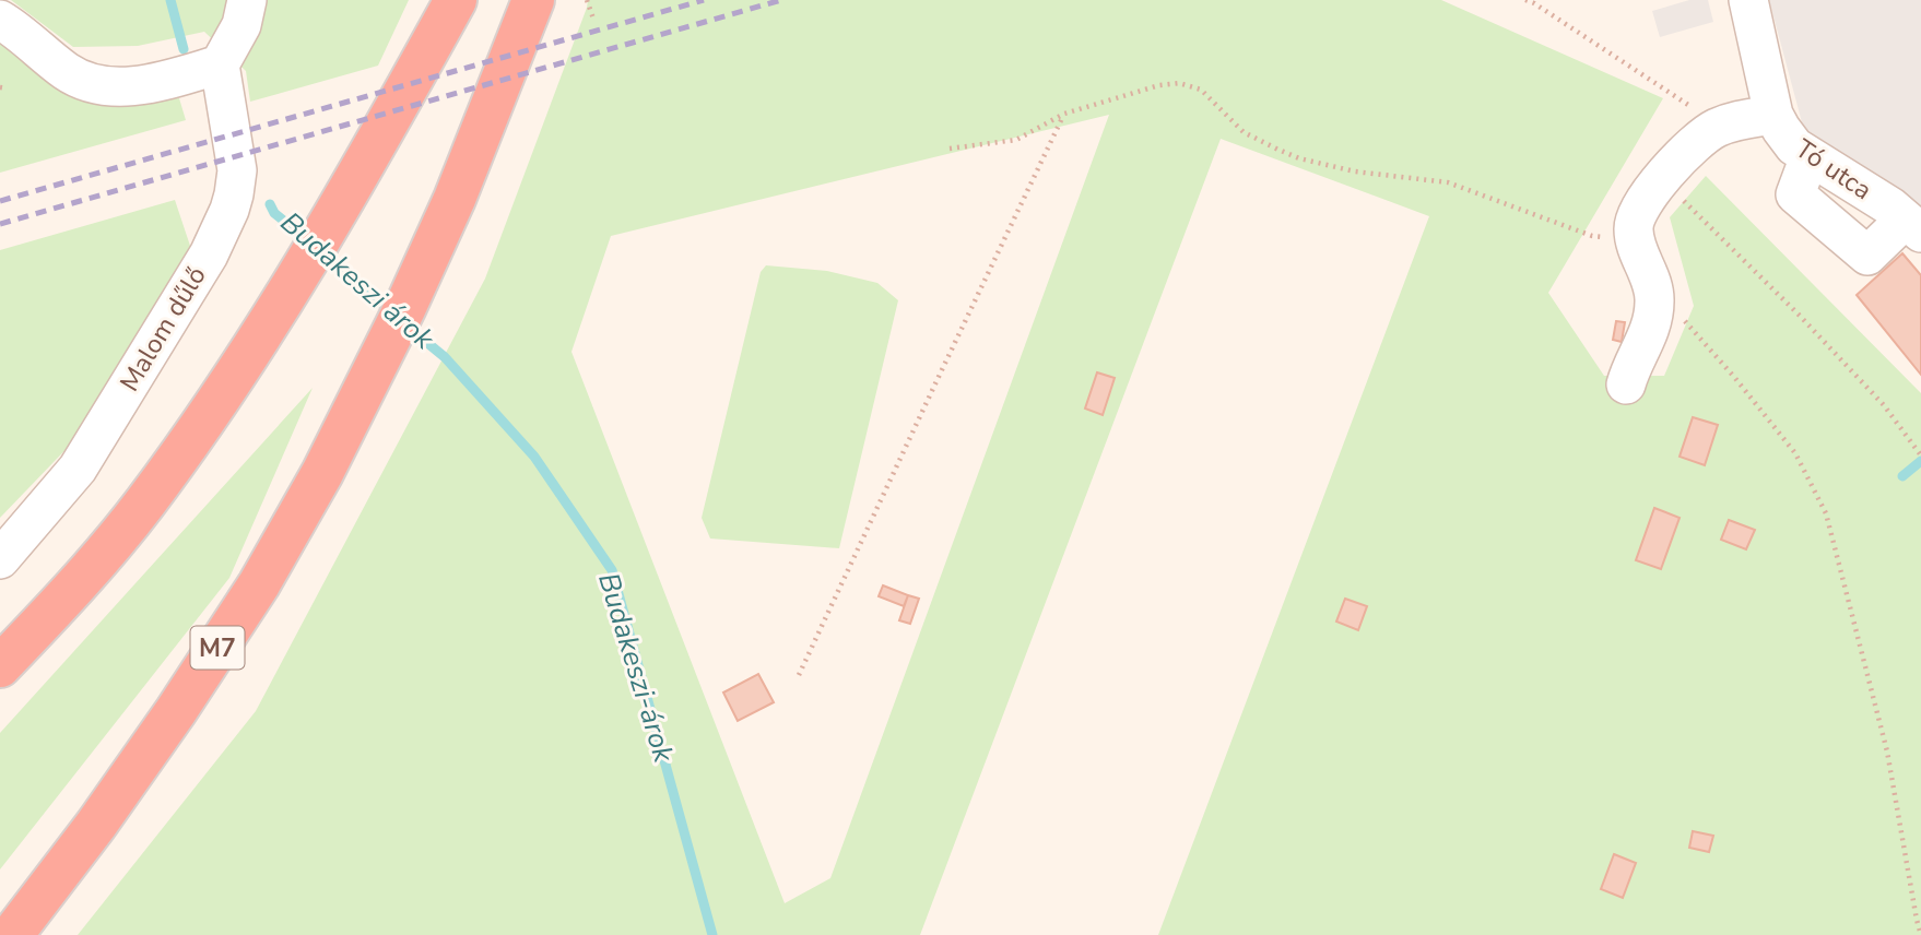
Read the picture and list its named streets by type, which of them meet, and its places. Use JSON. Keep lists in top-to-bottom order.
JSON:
{
  "streets": {
    "highway": ["M7"],
    "street": ["Tó utca", "Malom dűlő"]
  },
  "water": ["Budakeszi árok", "Budakeszi-árok"]
}
